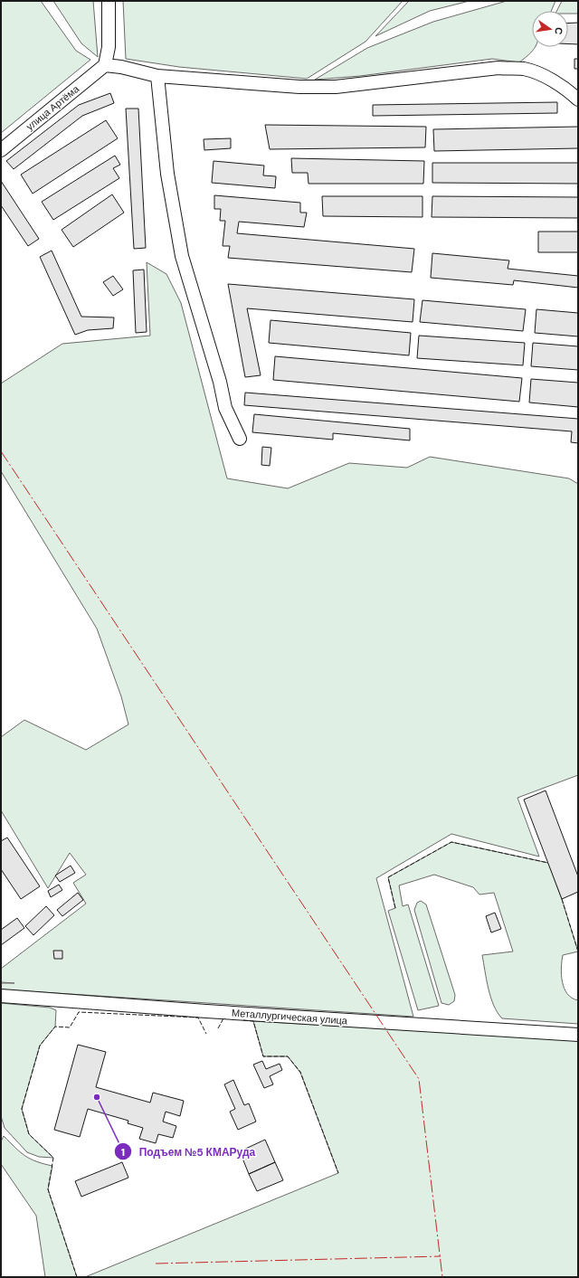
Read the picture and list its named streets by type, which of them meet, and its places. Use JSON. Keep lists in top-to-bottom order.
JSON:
{
  "streets": {
    "street": ["улица Артёма", "Металлургическая улица"]
  },
  "places": ["Подъем №5 КМАРуда"],
  "north": "right"
}
